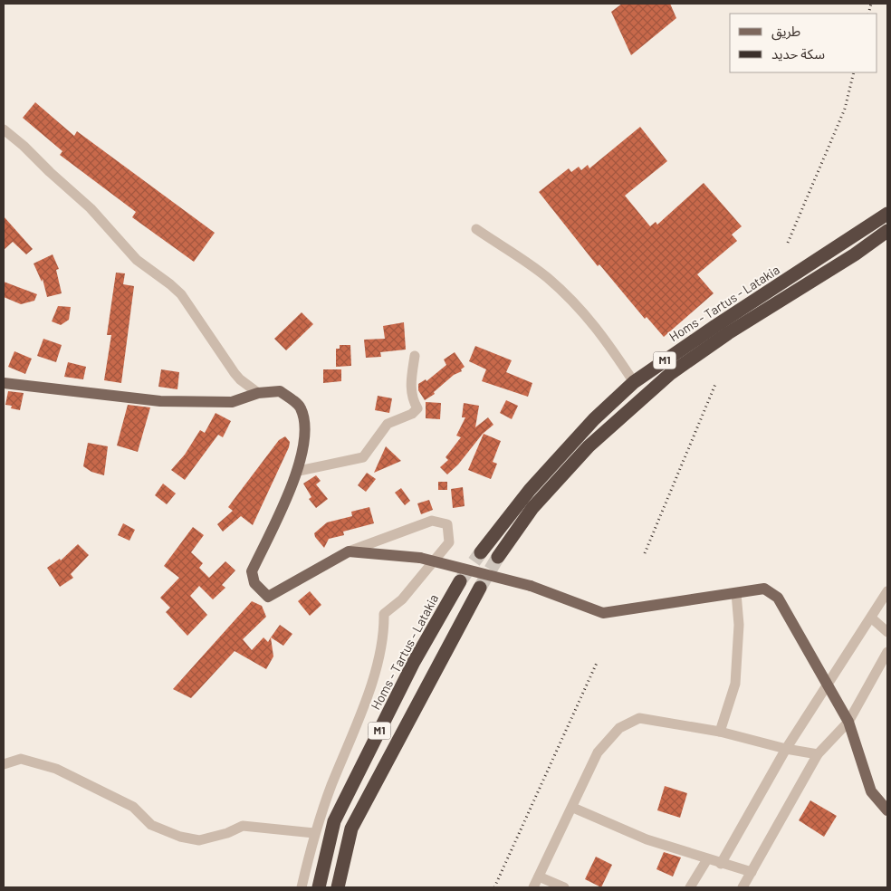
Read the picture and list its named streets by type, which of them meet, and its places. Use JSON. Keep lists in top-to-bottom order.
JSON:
{
  "streets": {
    "highway": ["Homs - Tartus - Latakia", "M1"]
  },
  "legend": ["طريق", "سكة حديد"]
}
